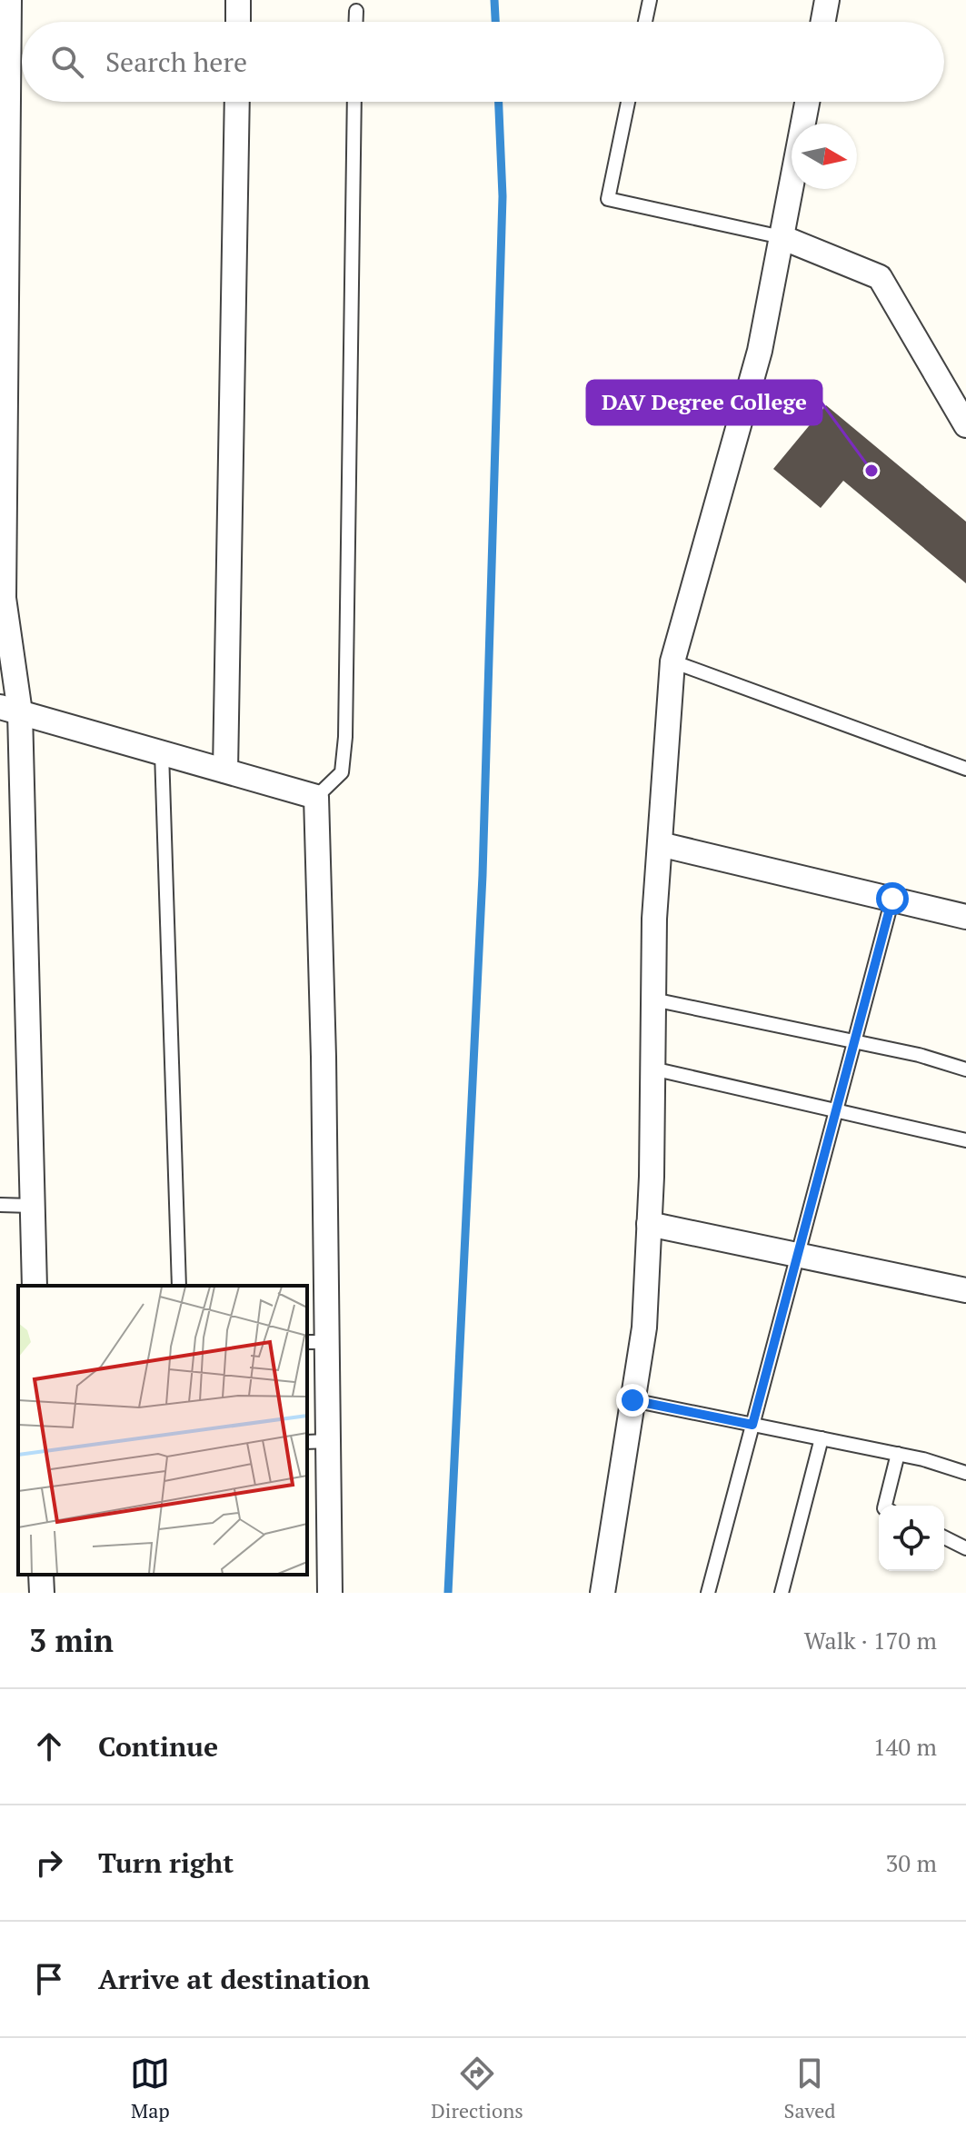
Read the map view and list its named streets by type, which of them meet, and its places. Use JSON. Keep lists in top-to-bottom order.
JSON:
{
  "places": ["DAV Degree College"],
  "north": "right",
  "page": {
    "search": "Search here",
    "heading": ["3 min", "Walk · 170 m"],
    "list": [
      ["Continue", "140 m"],
      ["Turn right", "30 m"],
      "Arrive at destination"
    ],
    "nav": ["Map", "Directions", "Saved"]
  }
}
